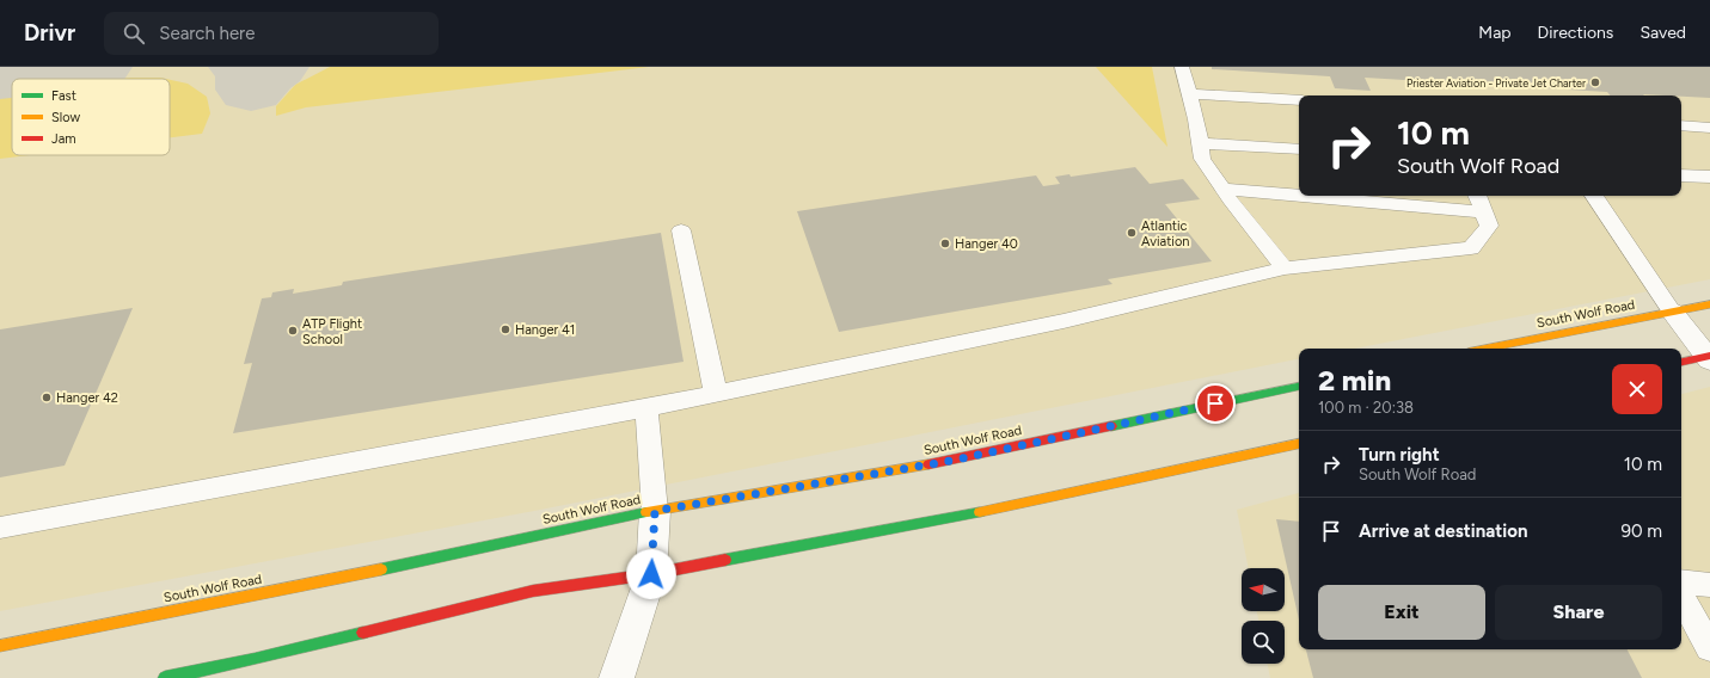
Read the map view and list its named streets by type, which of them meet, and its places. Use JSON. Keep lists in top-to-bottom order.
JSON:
{
  "streets": {
    "main road": ["South Wolf Road"]
  },
  "places": [
    "Priester Aviation - Private Jet Charter",
    "Atlantic Aviation",
    "Hanger 40",
    "Hanger 41",
    "ATP Flight School",
    "Hanger 42"
  ],
  "legend": ["Fast", "Slow", "Jam"],
  "north": "left",
  "page": {
    "header": "Drivr",
    "search": "Search here",
    "nav": ["Map", "Directions", "Saved"],
    "turn": ["10 m", "South Wolf Road"],
    "heading": ["2 min", "100 m · 20:38"],
    "list": [
      {
        "name": "Turn right",
        "note": "South Wolf Road",
        "value": "10 m"
      },
      {
        "name": "Arrive at destination",
        "value": "90 m"
      }
    ],
    "buttons": ["Exit", "Share"]
  }
}
